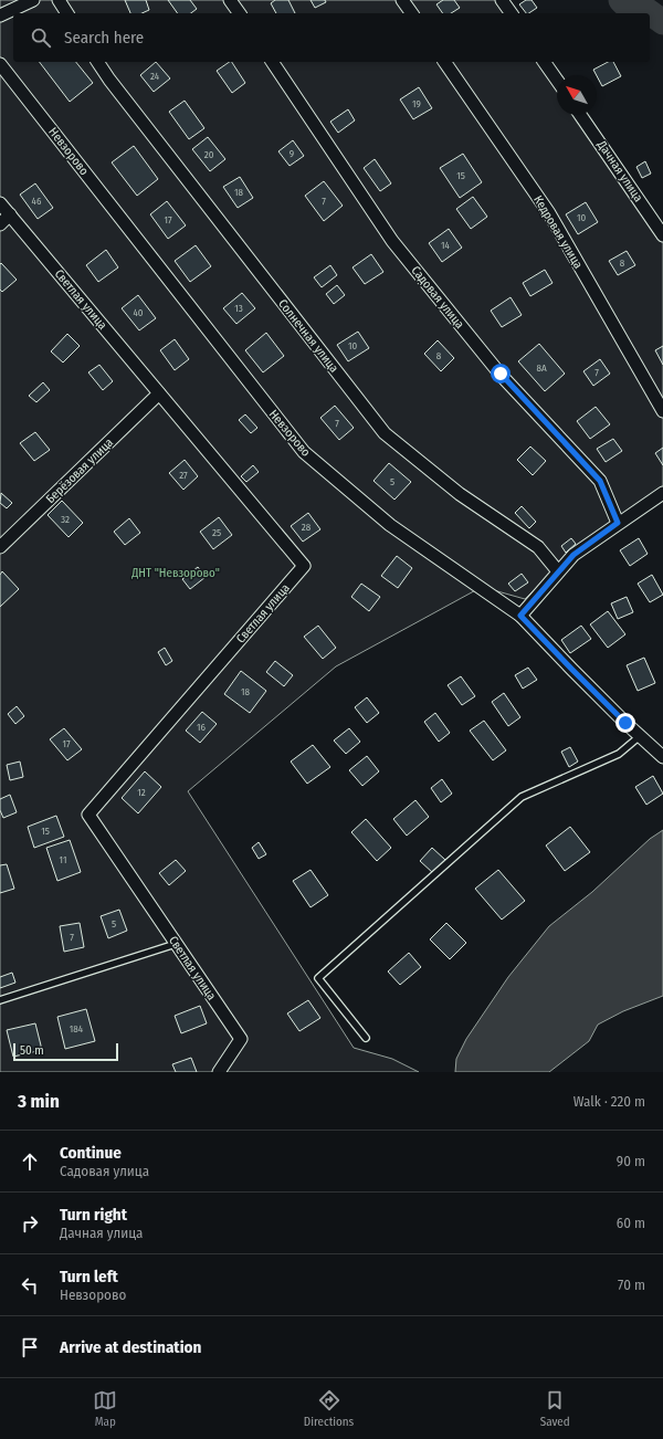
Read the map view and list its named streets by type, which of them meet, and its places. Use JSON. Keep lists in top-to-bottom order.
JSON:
{
  "streets": {
    "street": [
      "Невзорово",
      "Дачная улица",
      "Кедровая улица",
      "Садовая улица",
      "Светлая улица",
      "Солнечная улица",
      "Берёзовая улица"
    ]
  },
  "crossings": [
    ["Светлая улица", "Берёзовая улица"]
  ],
  "parks": ["ДНТ \"Невзорово\""],
  "house_numbers": [
    "24",
    "19",
    "9",
    "20",
    "15",
    "18",
    "46",
    "7",
    "10",
    "17",
    "14",
    "8",
    "13",
    "40",
    "10",
    "8",
    "8А",
    "7",
    "7",
    "27",
    "5",
    "32",
    "28",
    "25",
    "18",
    "16",
    "17",
    "12",
    "15",
    "11",
    "5",
    "7",
    "184"
  ],
  "scale_bar": "50 m",
  "north": "top left",
  "page": {
    "search": "Search here",
    "scale": "50 m",
    "heading": ["3 min", "Walk · 220 m"],
    "list": [
      ["Continue", "Садовая улица", "90 m"],
      ["Turn right", "Дачная улица", "60 m"],
      ["Turn left", "Невзорово", "70 m"],
      "Arrive at destination"
    ],
    "nav": ["Map", "Directions", "Saved"]
  }
}
